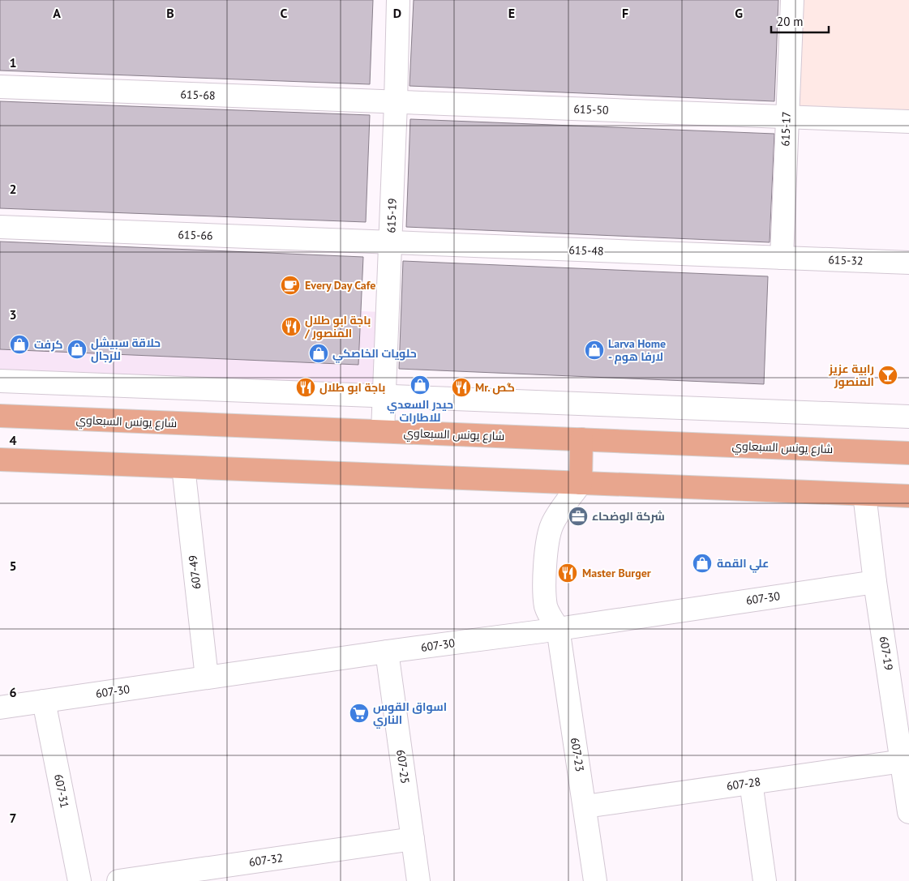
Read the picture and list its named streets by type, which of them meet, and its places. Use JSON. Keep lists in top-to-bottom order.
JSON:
{
  "streets": {
    "main road": ["شارع يونس السبعاوي"],
    "street": [
      "615-68",
      "615-50",
      "615-17",
      "615-19",
      "615-66",
      "615-48",
      "615-32",
      "607-49",
      "607-30",
      "607-19",
      "607-23",
      "607-25",
      "607-28",
      "607-31",
      "607-32"
    ]
  },
  "crossings": [
    ["615-68", "615-50"],
    ["615-68", "615-19"],
    ["615-50", "615-17"],
    ["615-50", "615-19"],
    ["615-17", "615-48"],
    ["615-17", "615-32"],
    ["615-19", "615-66"],
    ["615-19", "615-48"],
    ["615-19", "شارع يونس السبعاوي"],
    ["615-66", "615-48"],
    ["615-48", "615-32"],
    ["607-49", "607-30"],
    ["607-30", "607-19"],
    ["607-30", "607-23"],
    ["607-30", "607-25"],
    ["607-30", "607-31"],
    ["607-19", "607-28"],
    ["607-23", "607-28"],
    ["607-25", "607-32"]
  ],
  "places": {
    "cafe": ["Every Day Cafe"],
    "restaurant": [
      "باجة ابو طلال / المنصور",
      "باجة ابو طلال",
      "Mr. گص",
      "Master Burger"
    ],
    "shop": [
      "كرفت",
      "حلاقة سبيشل للرجال",
      "Larva Home - لارفا هوم",
      "حلويات الخاصكي",
      "حيدر السعدي للاطارات",
      "علي القمة"
    ],
    "bar": ["رابية عزيز المنصور"],
    "office": ["شركة الوضحاء"],
    "supermarket": ["اسواق القوس الناري"]
  },
  "scale_bar": "20 m",
  "grid": {
    "columns": [
      "A",
      "B",
      "C",
      "D",
      "E",
      "F",
      "G"
    ],
    "rows": [
      "1",
      "2",
      "3",
      "4",
      "5",
      "6",
      "7"
    ]
  }
}
